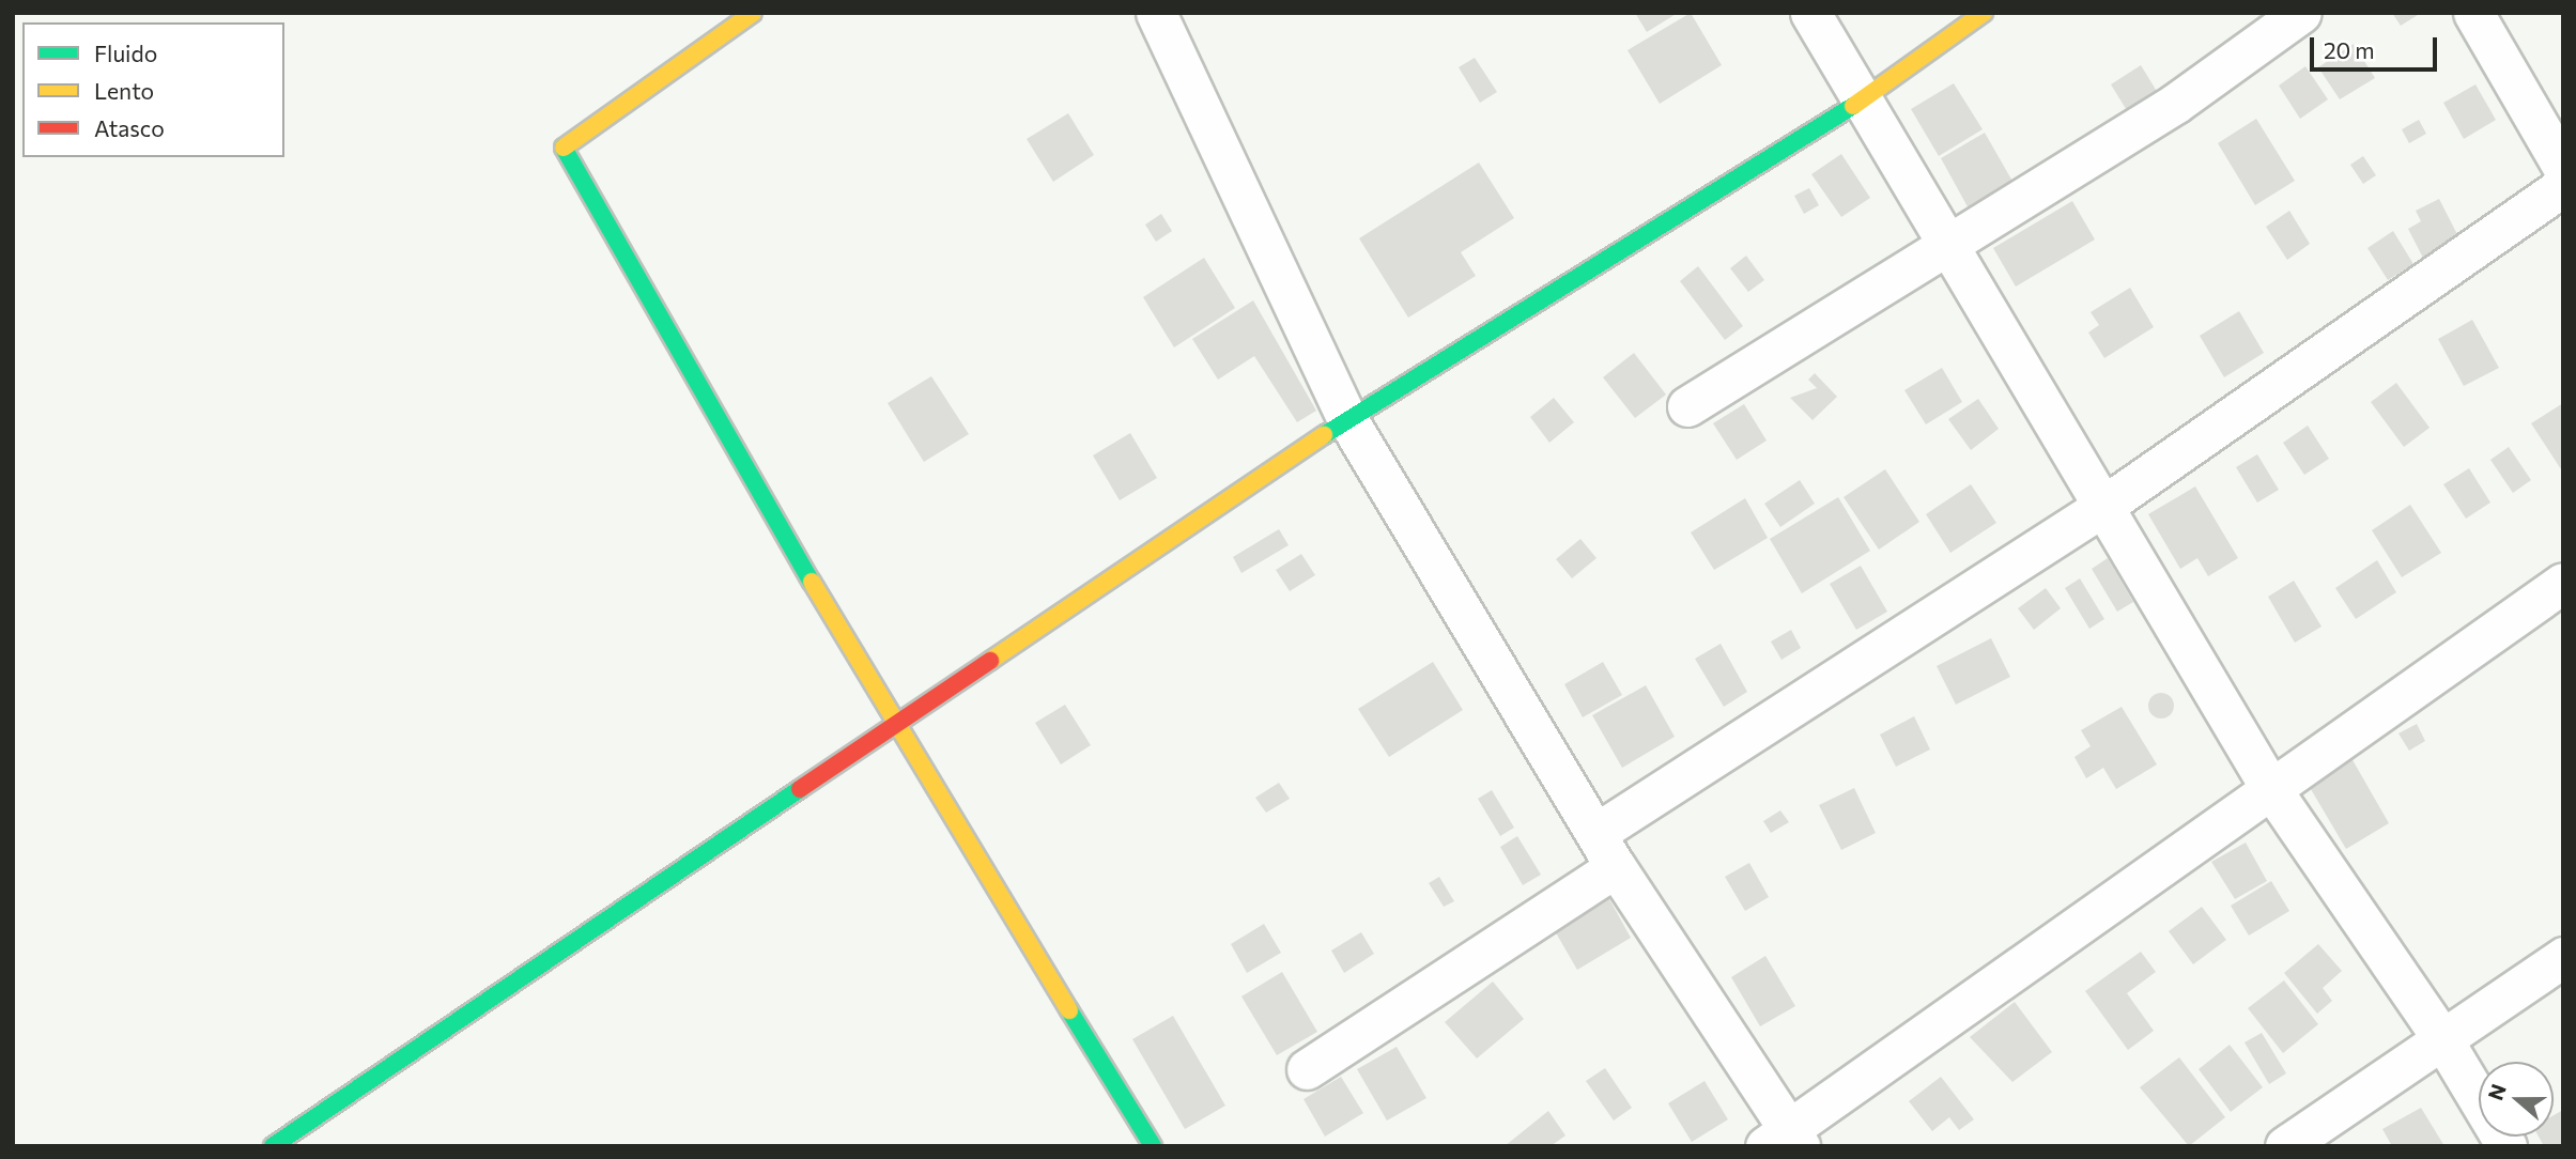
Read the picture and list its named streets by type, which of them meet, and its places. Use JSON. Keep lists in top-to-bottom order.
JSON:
{
  "legend": ["Fluido", "Lento", "Atasco"],
  "scale_bar": "20 m",
  "north": "left"
}
